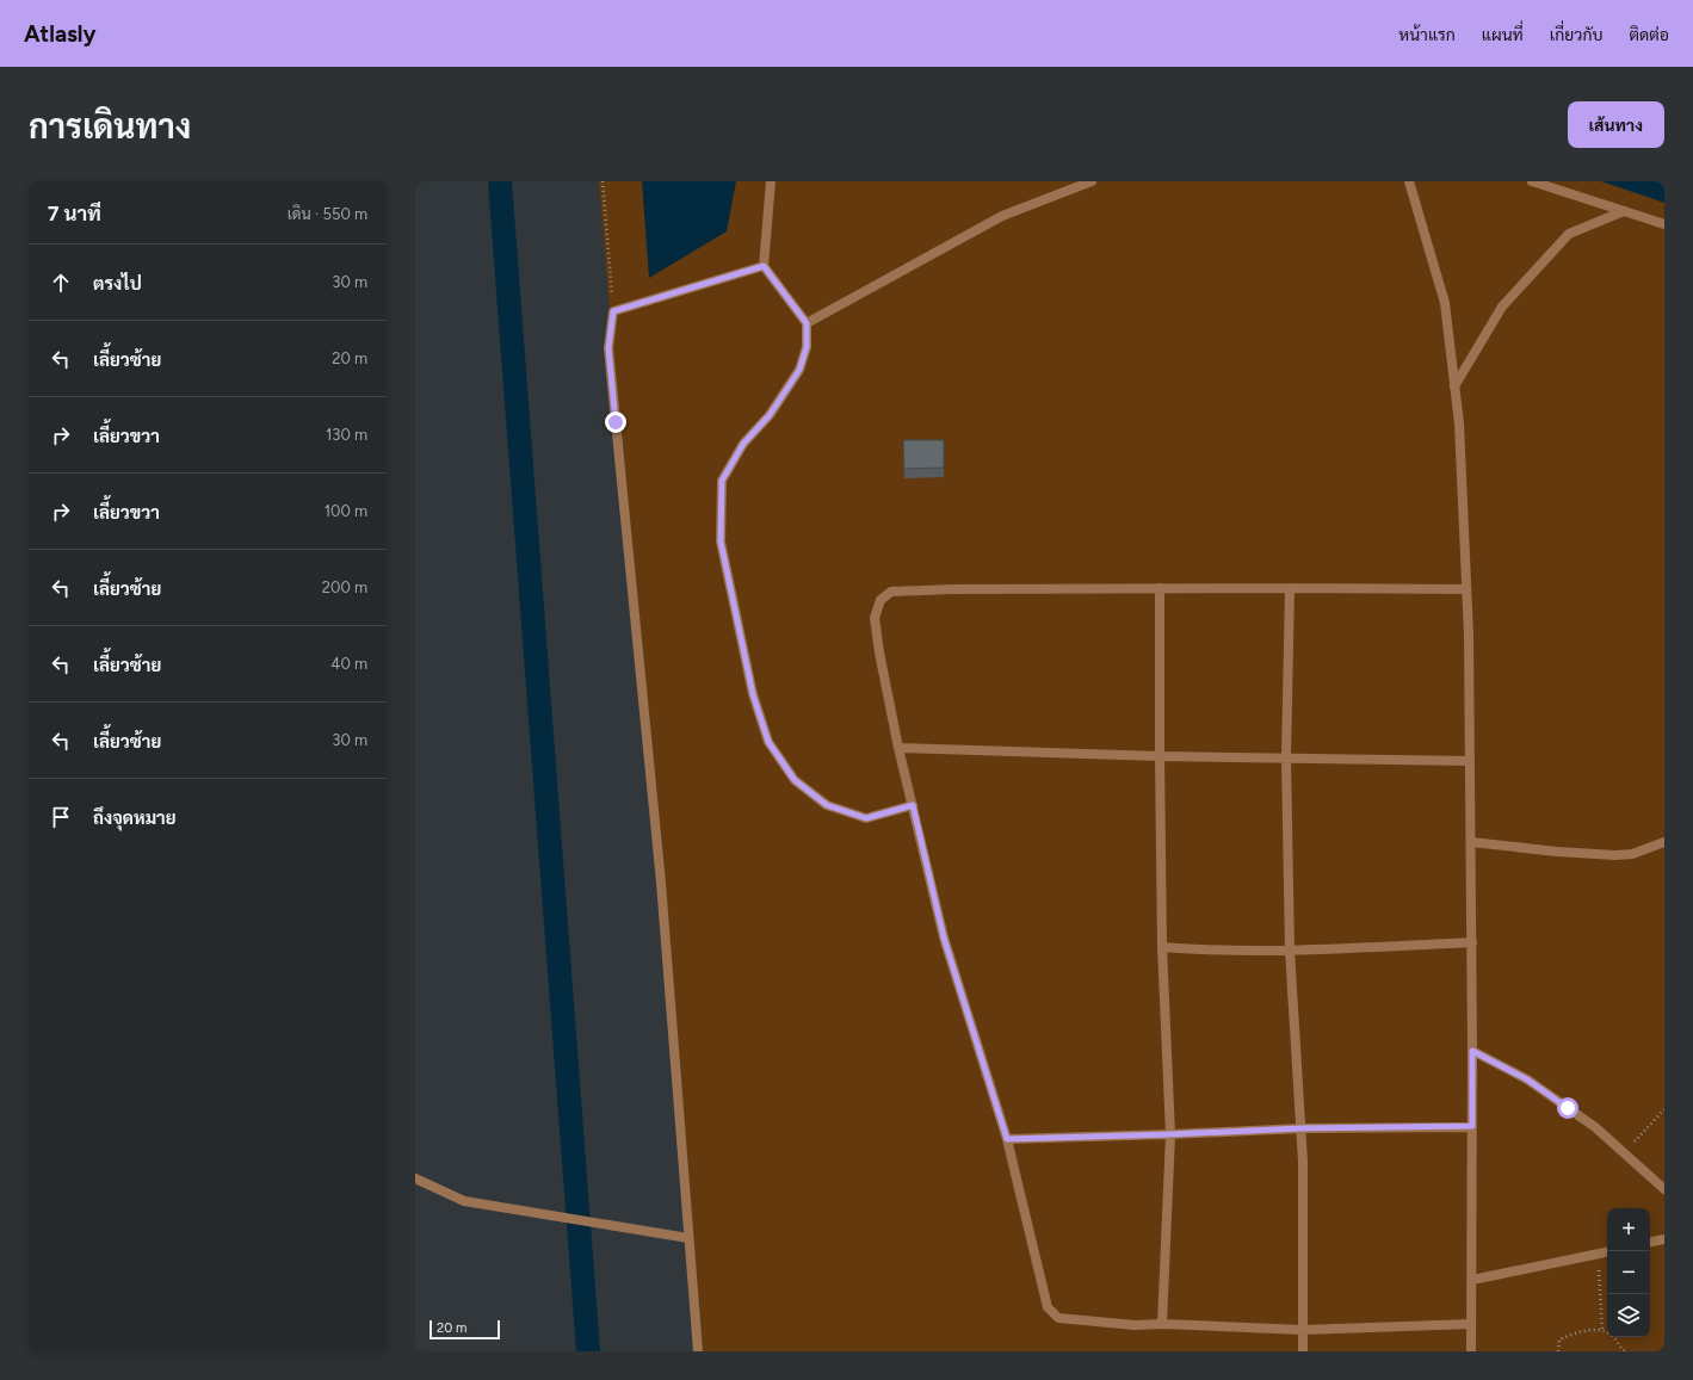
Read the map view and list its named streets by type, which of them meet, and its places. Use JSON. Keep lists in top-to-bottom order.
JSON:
{
  "scale_bar": "20 m",
  "page": {
    "header": "Atlasly",
    "nav": [
      "หน้าแรก",
      "แผนที่",
      "เกี่ยวกับ",
      "ติดต่อ"
    ],
    "buttons": "เส้นทาง",
    "title": "การเดินทาง",
    "heading": ["7 นาที", "เดิน · 550 m"],
    "list": [
      ["ตรงไป", "30 m"],
      ["เลี้ยวซ้าย", "20 m"],
      ["เลี้ยวขวา", "130 m"],
      ["เลี้ยวขวา", "100 m"],
      ["เลี้ยวซ้าย", "200 m"],
      ["เลี้ยวซ้าย", "40 m"],
      ["เลี้ยวซ้าย", "30 m"],
      "ถึงจุดหมาย"
    ],
    "map_buttons": ["+", "−"],
    "scale": "20 m"
  }
}
